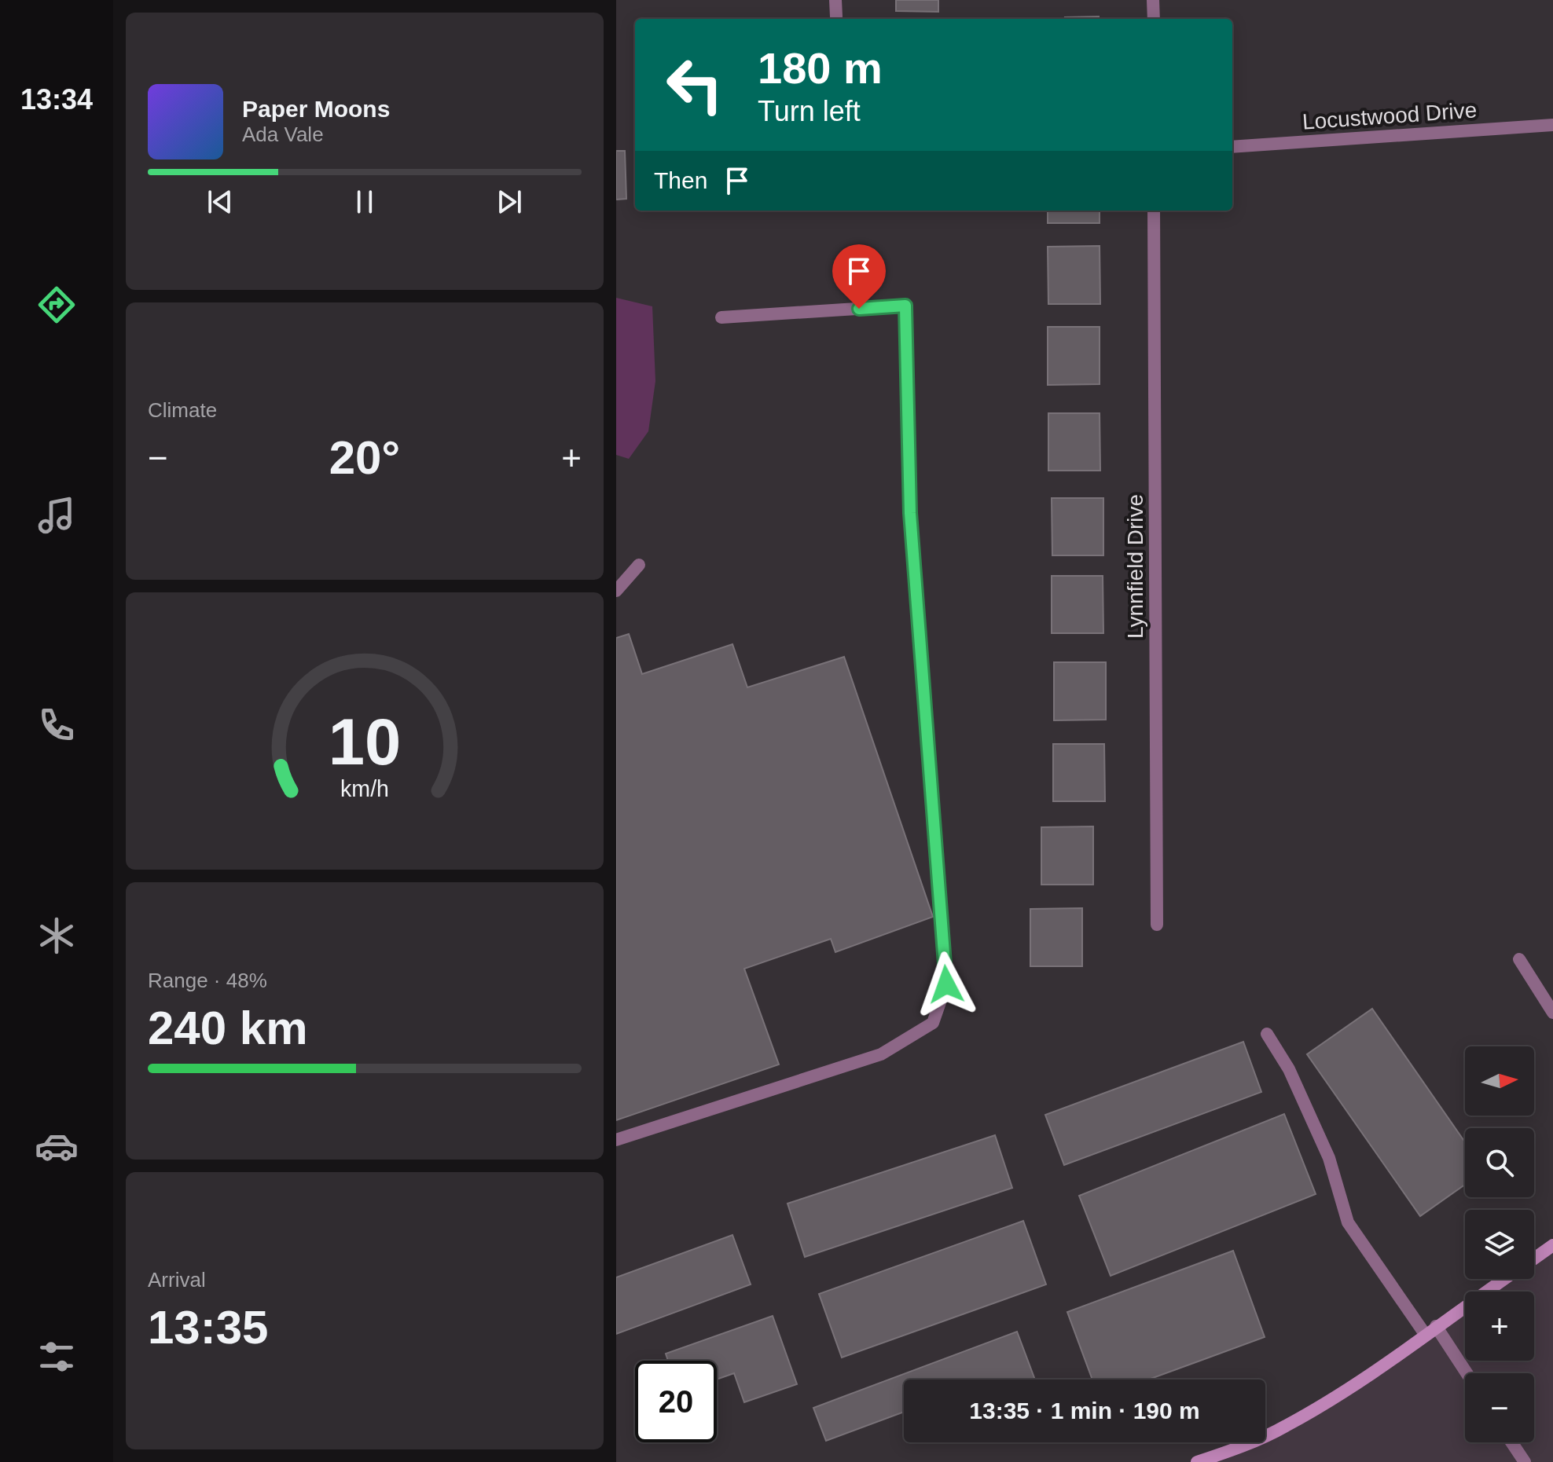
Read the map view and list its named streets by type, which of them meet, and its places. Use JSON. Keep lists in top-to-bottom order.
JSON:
{
  "streets": {
    "street": ["Locustwood Drive", "Lynnfield Drive"]
  },
  "north": "right",
  "page": {
    "tabs": "13:34",
    "turn": ["180 m", "Turn left"],
    "song": ["Paper Moons", "Ada Vale"],
    "then": "Then",
    "tile": [
      "Climate",
      ["Range · 48%", "240 km"],
      ["Arrival", "13:35"]
    ],
    "heat": ["−", "20°", "+"],
    "map_buttons": ["+", "−"],
    "limit": "20",
    "trip": "13:35 · 1 min · 190 m",
    "gauge": ["10", "km/h"]
  }
}
